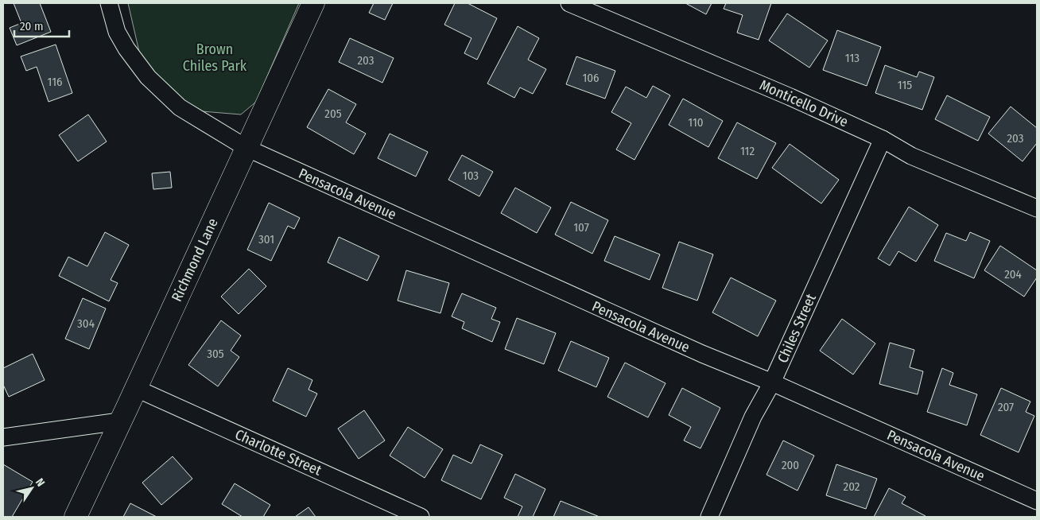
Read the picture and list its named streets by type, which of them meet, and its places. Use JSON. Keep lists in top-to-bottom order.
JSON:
{
  "streets": {
    "street": [
      "Monticello Drive",
      "Pensacola Avenue",
      "Richmond Lane",
      "Chiles Street",
      "Charlotte Street"
    ]
  },
  "crossings": [
    ["Monticello Drive", "Chiles Street"],
    ["Pensacola Avenue", "Richmond Lane"],
    ["Pensacola Avenue", "Chiles Street"],
    ["Richmond Lane", "Charlotte Street"]
  ],
  "parks": ["Brown Chiles Park"],
  "house_numbers": [
    "113",
    "203",
    "106",
    "116",
    "115",
    "205",
    "110",
    "203",
    "112",
    "103",
    "107",
    "301",
    "204",
    "304",
    "305",
    "207",
    "200",
    "202"
  ],
  "scale_bar": "20 m",
  "north": "top right"
}
